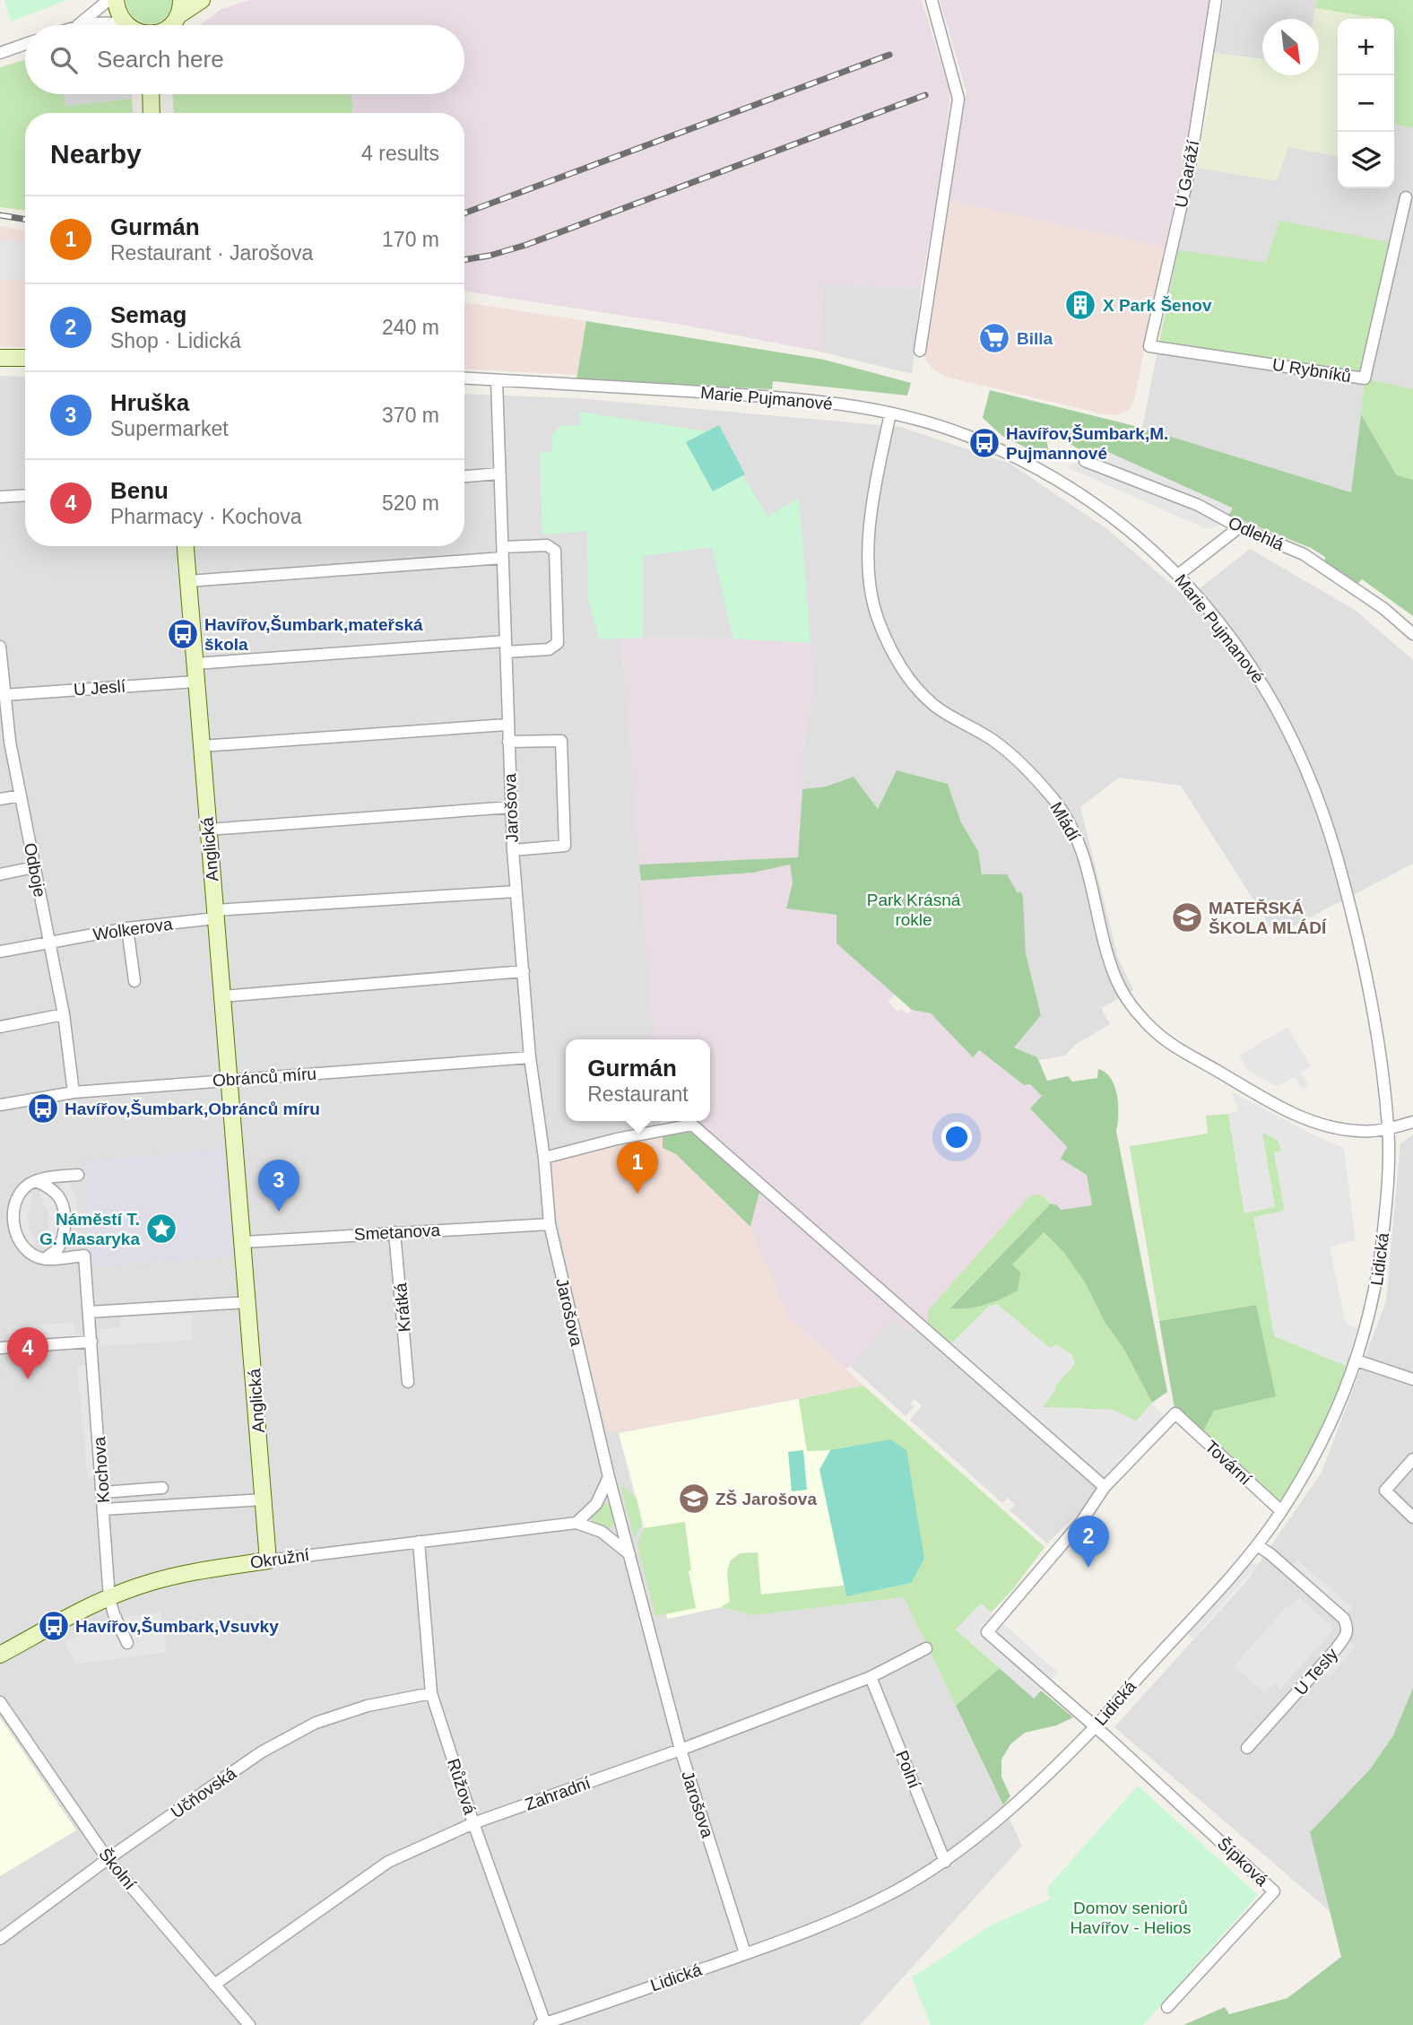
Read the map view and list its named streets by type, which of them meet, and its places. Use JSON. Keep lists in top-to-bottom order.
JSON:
{
  "streets": {
    "street": [
      "U Garáží",
      "U Rybníků",
      "Marie Pujmanové",
      "Odlehlá",
      "U Jeslí",
      "Jarošova",
      "Mládí",
      "Anglická",
      "Odboje",
      "Wolkerova",
      "Obránců míru",
      "Smetanova",
      "Lidická",
      "Krátká",
      "Tovární",
      "Kochova",
      "Okružní",
      "U Tesly",
      "Polní",
      "Růžová",
      "Učňovská",
      "Zahradní",
      "Šípková",
      "Školní"
    ]
  },
  "crossings": [
    ["U Garáží", "U Rybníků"],
    ["Marie Pujmanové", "Jarošova"],
    ["Marie Pujmanové", "Mládí"],
    ["Marie Pujmanové", "Lidická"],
    ["U Jeslí", "Anglická"],
    ["U Jeslí", "Odboje"],
    ["Jarošova", "Wolkerova"],
    ["Jarošova", "Obránců míru"],
    ["Jarošova", "Smetanova"],
    ["Jarošova", "Lidická"],
    ["Jarošova", "Zahradní"],
    ["Mládí", "Lidická"],
    ["Anglická", "Wolkerova"],
    ["Anglická", "Obránců míru"],
    ["Anglická", "Smetanova"],
    ["Anglická", "Okružní"],
    ["Odboje", "Wolkerova"],
    ["Odboje", "Obránců míru"],
    ["Smetanova", "Krátká"],
    ["Lidická", "Tovární"],
    ["Lidická", "U Tesly"],
    ["Lidická", "Polní"],
    ["Lidická", "Růžová"],
    ["Lidická", "Šípková"],
    ["Kochova", "Okružní"],
    ["Okružní", "Růžová"],
    ["Polní", "Zahradní"],
    ["Růžová", "Učňovská"],
    ["Růžová", "Zahradní"],
    ["Učňovská", "Školní"],
    ["Zahradní", "Školní"]
  ],
  "parks": ["Park Krásná rokle", "Domov seniorů Havířov - Helios"],
  "places": {
    "building": ["X Park Šenov"],
    "supermarket": ["Billa"],
    "bus stop": [
      "Havířov,Šumbark,M. Pujmannové",
      "Havířov,Šumbark,mateřská škola",
      "Havířov,Šumbark,Obránců míru",
      "Havířov,Šumbark,Vsuvky"
    ],
    "school or university": ["MATEŘSKÁ ŠKOLA MLÁDÍ", "ZŠ Jarošova"],
    "place": ["Náměstí T. G. Masaryka"]
  },
  "north": "bottom right",
  "page": {
    "map_buttons": ["+", "−"],
    "search": "Search here",
    "heading": ["Nearby", "4 results"],
    "list": [
      {
        "mark": "1",
        "name": "Gurmán",
        "note": "Restaurant · Jarošova",
        "value": "170 m"
      },
      {
        "mark": "2",
        "name": "Semag",
        "note": "Shop · Lidická",
        "value": "240 m"
      },
      {
        "mark": "3",
        "name": "Hruška",
        "note": "Supermarket",
        "value": "370 m"
      },
      {
        "mark": "4",
        "name": "Benu",
        "note": "Pharmacy · Kochova",
        "value": "520 m"
      }
    ],
    "popup": ["Gurmán", "Restaurant"],
    "pins": [
      "1",
      "3",
      "4",
      "2"
    ]
  }
}
